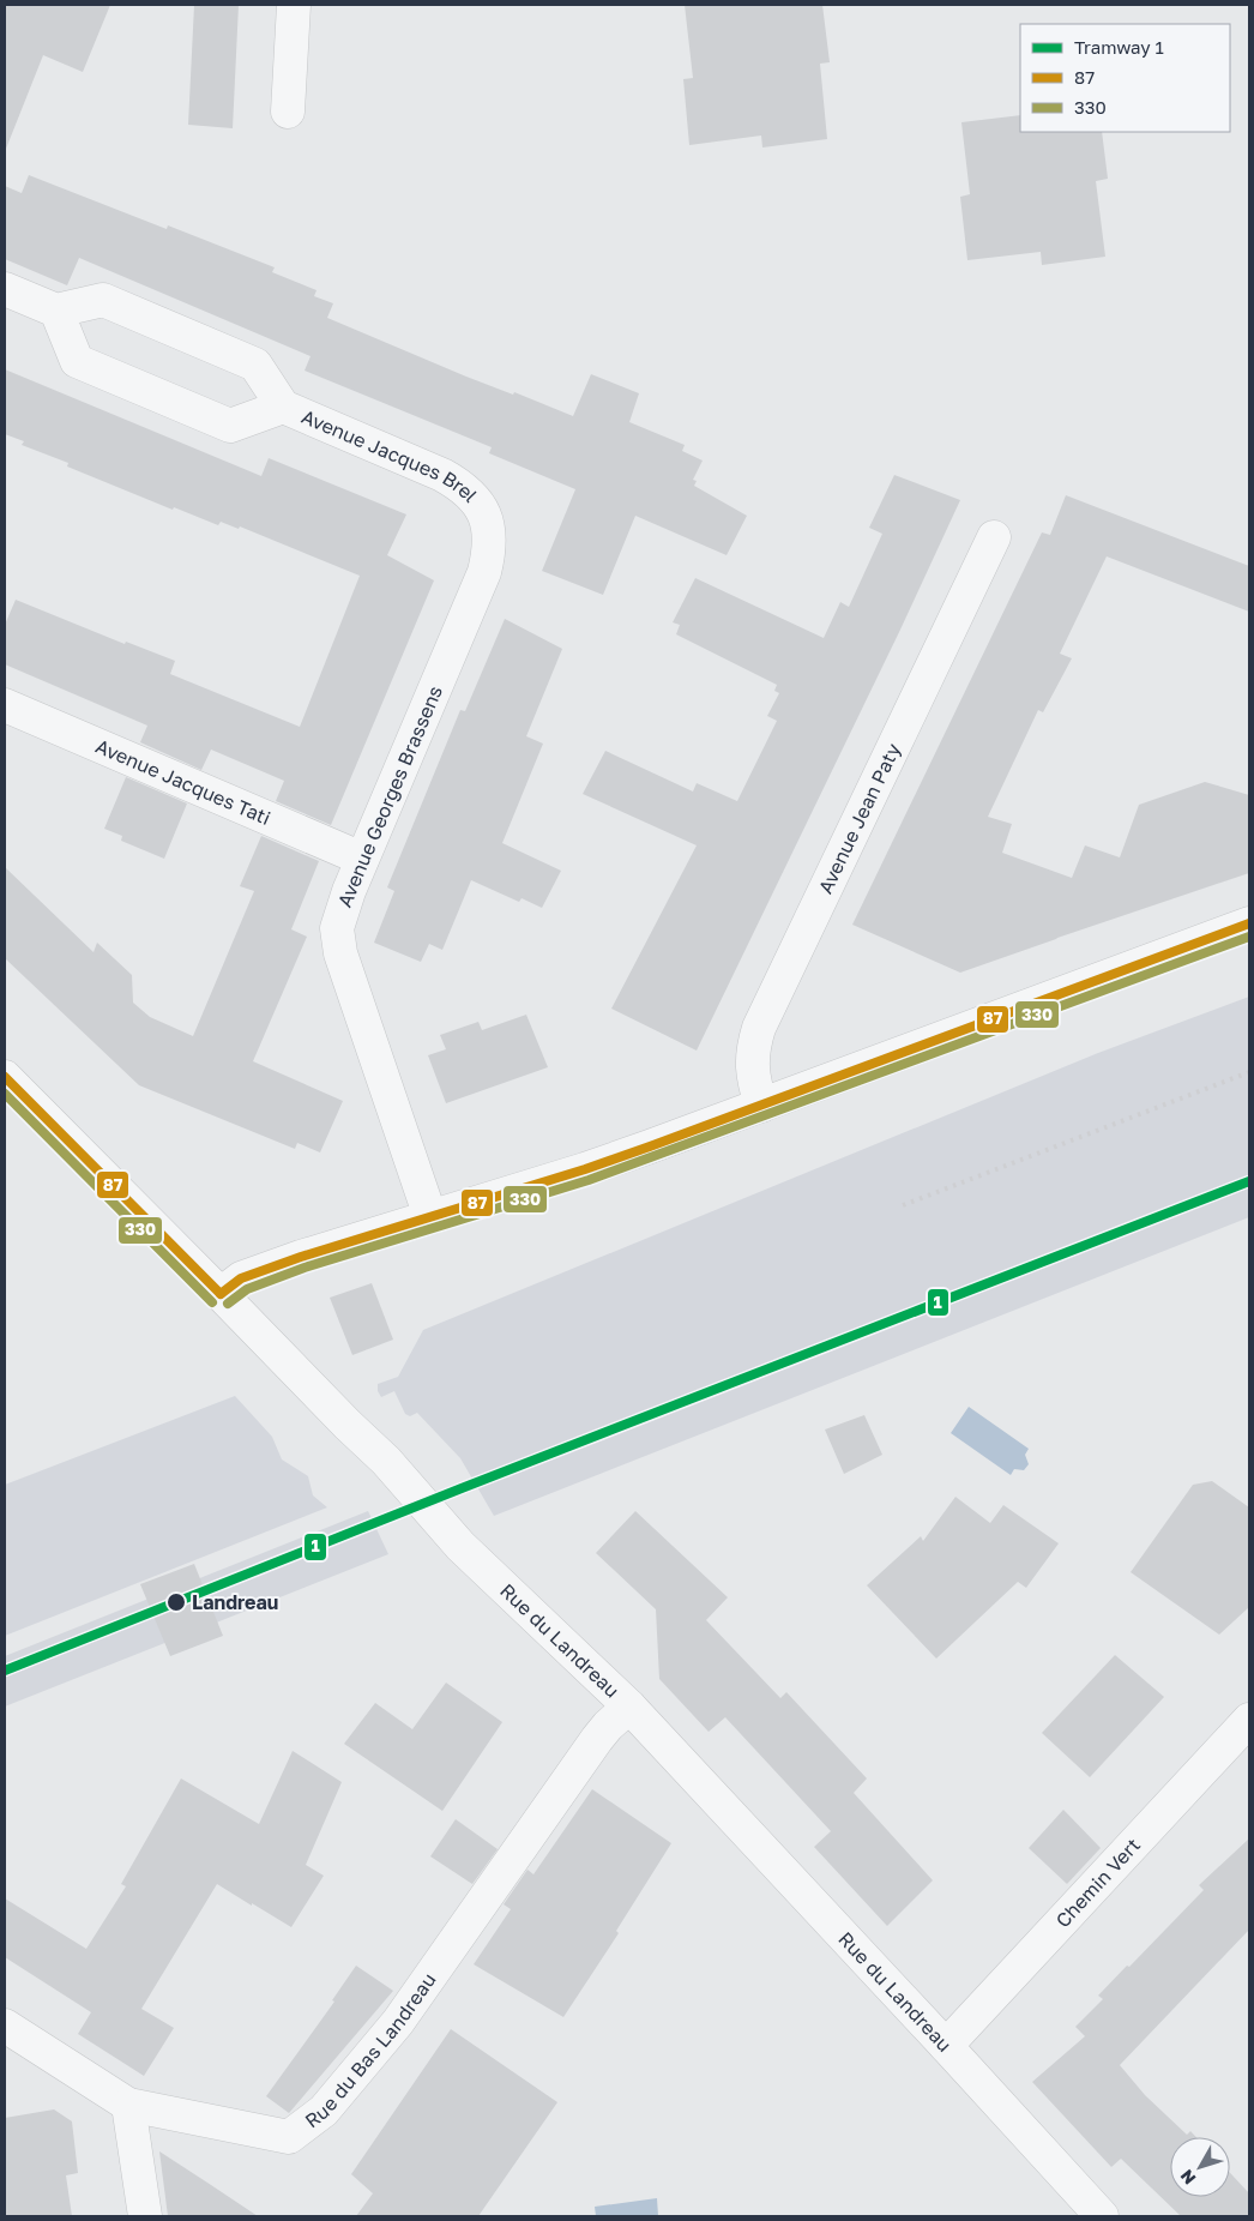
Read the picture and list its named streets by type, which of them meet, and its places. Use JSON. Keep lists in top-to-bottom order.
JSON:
{
  "streets": {
    "street": [
      "Avenue Jacques Brel",
      "Avenue Jacques Tati",
      "Avenue Georges Brassens",
      "Avenue Jean Paty",
      "Rue du Landreau",
      "Chemin Vert",
      "Rue du Bas Landreau"
    ]
  },
  "crossings": [
    ["Avenue Jacques Brel", "Avenue Georges Brassens"],
    ["Avenue Jacques Tati", "Avenue Georges Brassens"],
    ["Rue du Landreau", "Chemin Vert"],
    ["Rue du Landreau", "Rue du Bas Landreau"]
  ],
  "places": ["Landreau"],
  "lines": ["transit line 87", "transit line 330", "tram line 1"],
  "legend": ["Tramway 1", "87", "330"],
  "north": "bottom left"
}
